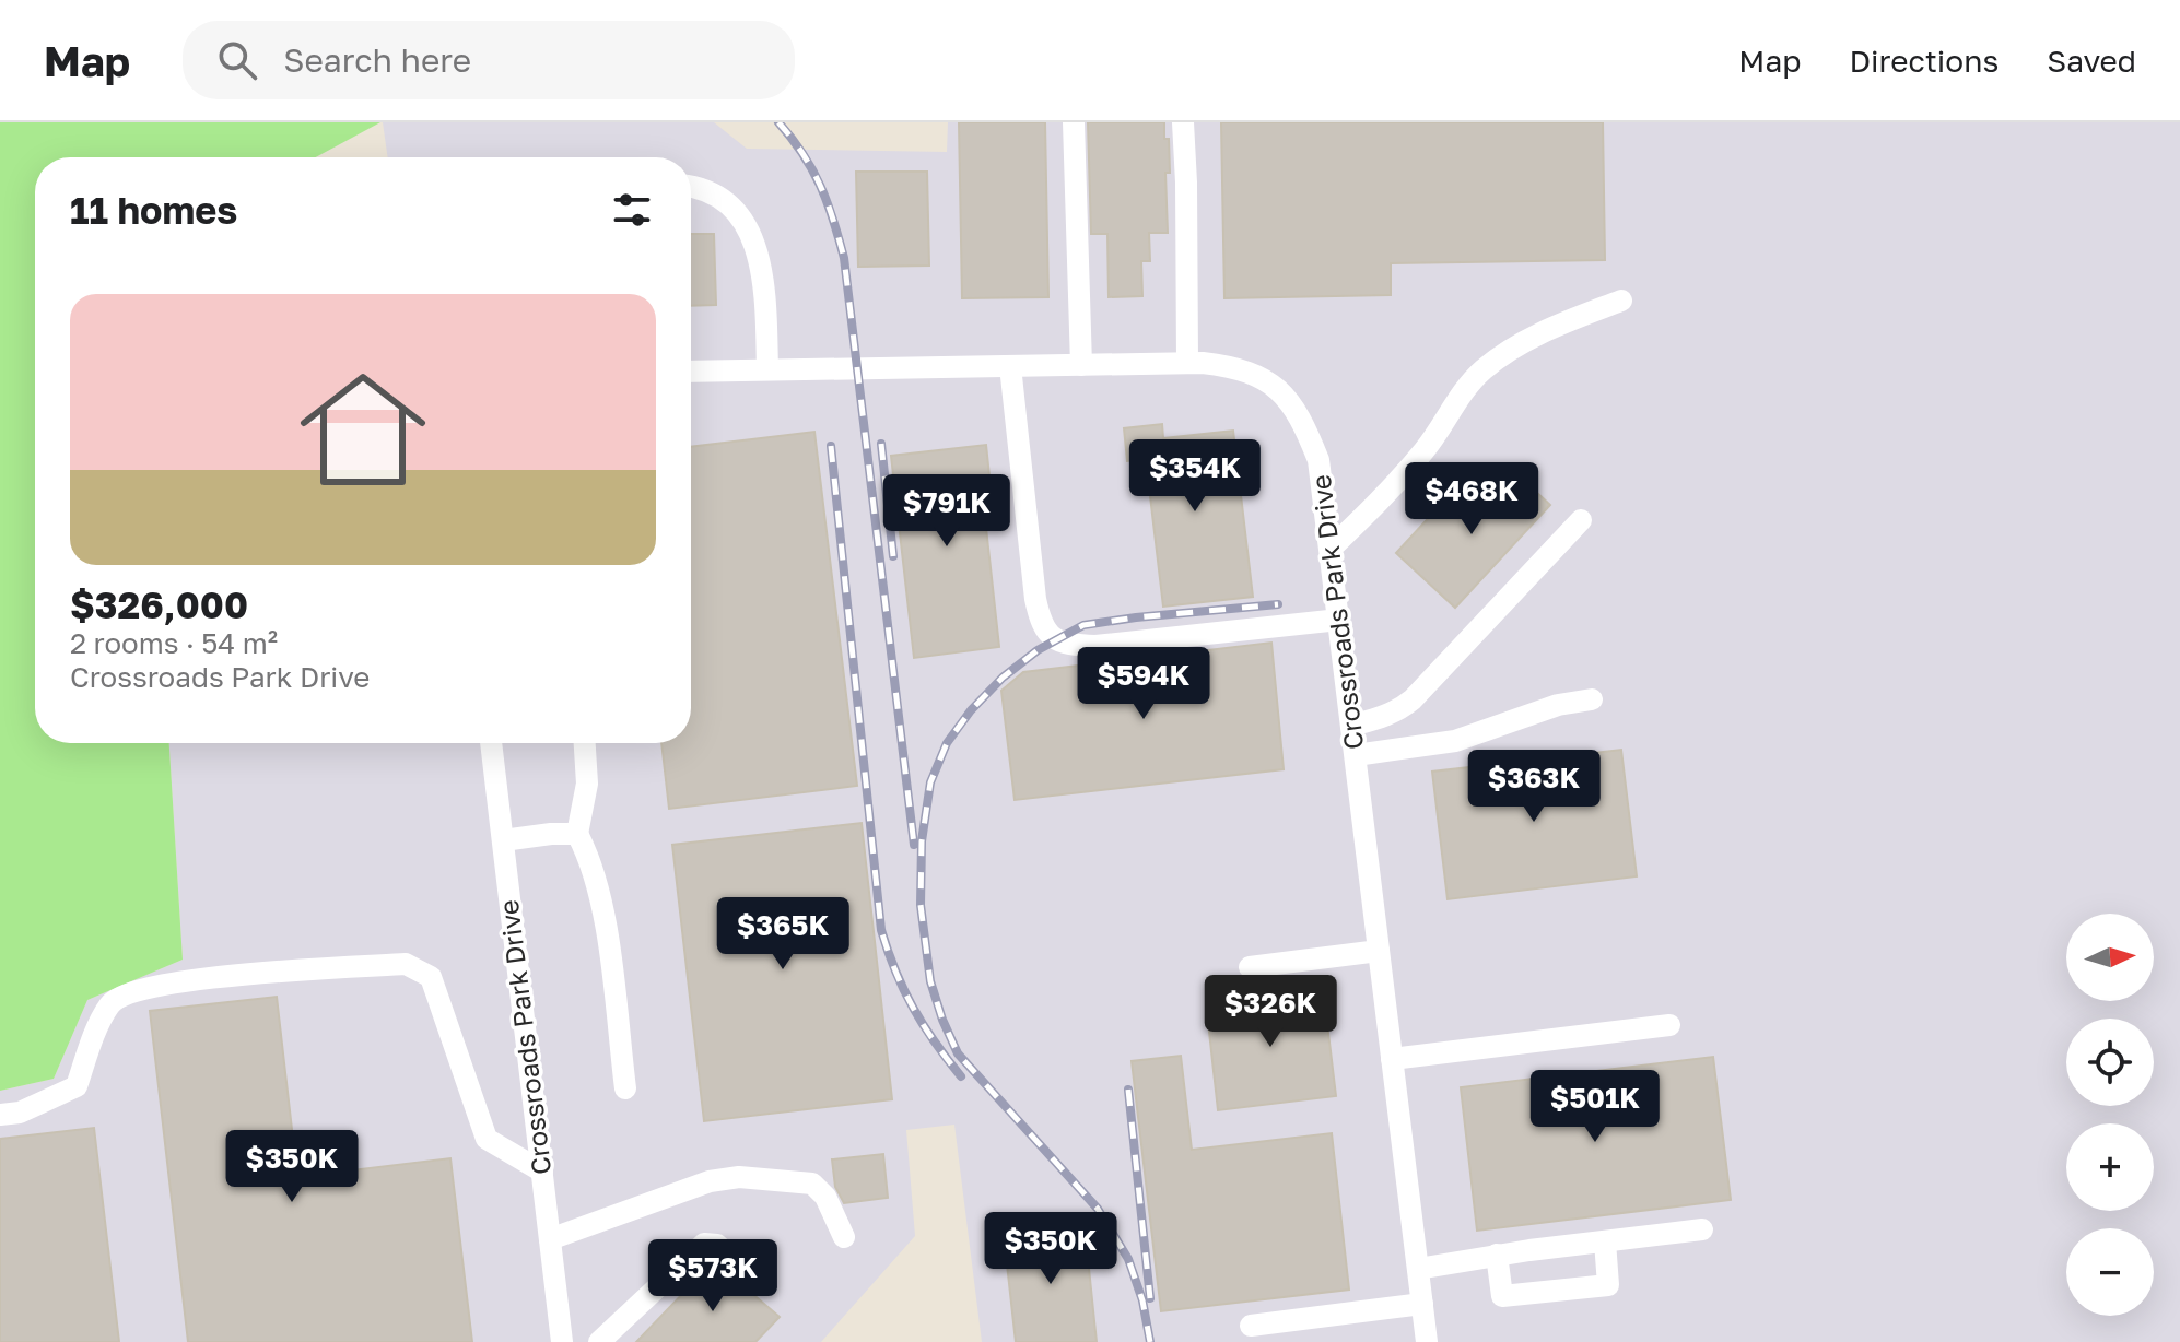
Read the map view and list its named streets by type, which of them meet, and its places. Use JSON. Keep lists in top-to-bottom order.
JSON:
{
  "streets": {
    "street": ["Crossroads Park Drive"]
  },
  "north": "right",
  "page": {
    "header": "Map",
    "search": "Search here",
    "nav": ["Map", "Directions", "Saved"],
    "heading": "11 homes",
    "list": [
      {
        "name": "$326,000",
        "note": "2 rooms · 54 m² · Crossroads Park Drive"
      }
    ],
    "price": [
      "$354K",
      "$468K",
      "$791K",
      "$594K",
      "$363K",
      "$365K",
      "$326K",
      "$501K",
      "$350K",
      "$350K",
      "$573K"
    ],
    "map_buttons": ["+", "−"]
  }
}
